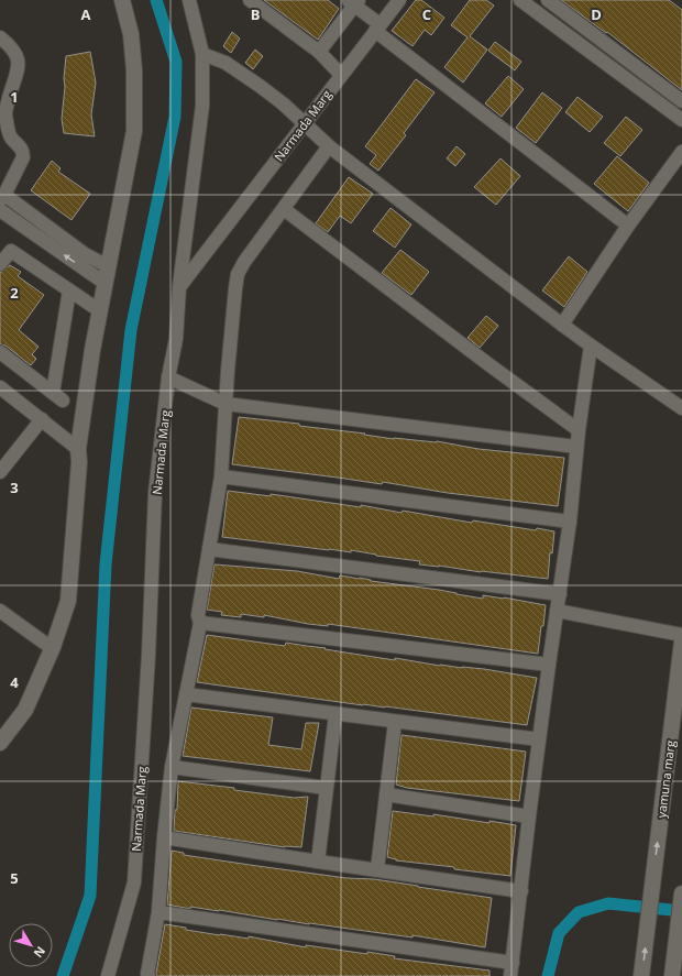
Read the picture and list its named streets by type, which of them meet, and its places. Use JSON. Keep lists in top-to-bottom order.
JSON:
{
  "streets": {
    "street": ["Narmada Marg", "yamuna marg"]
  },
  "north": "bottom right",
  "grid": {
    "columns": [
      "A",
      "B",
      "C",
      "D"
    ],
    "rows": [
      "1",
      "2",
      "3",
      "4",
      "5"
    ]
  }
}
